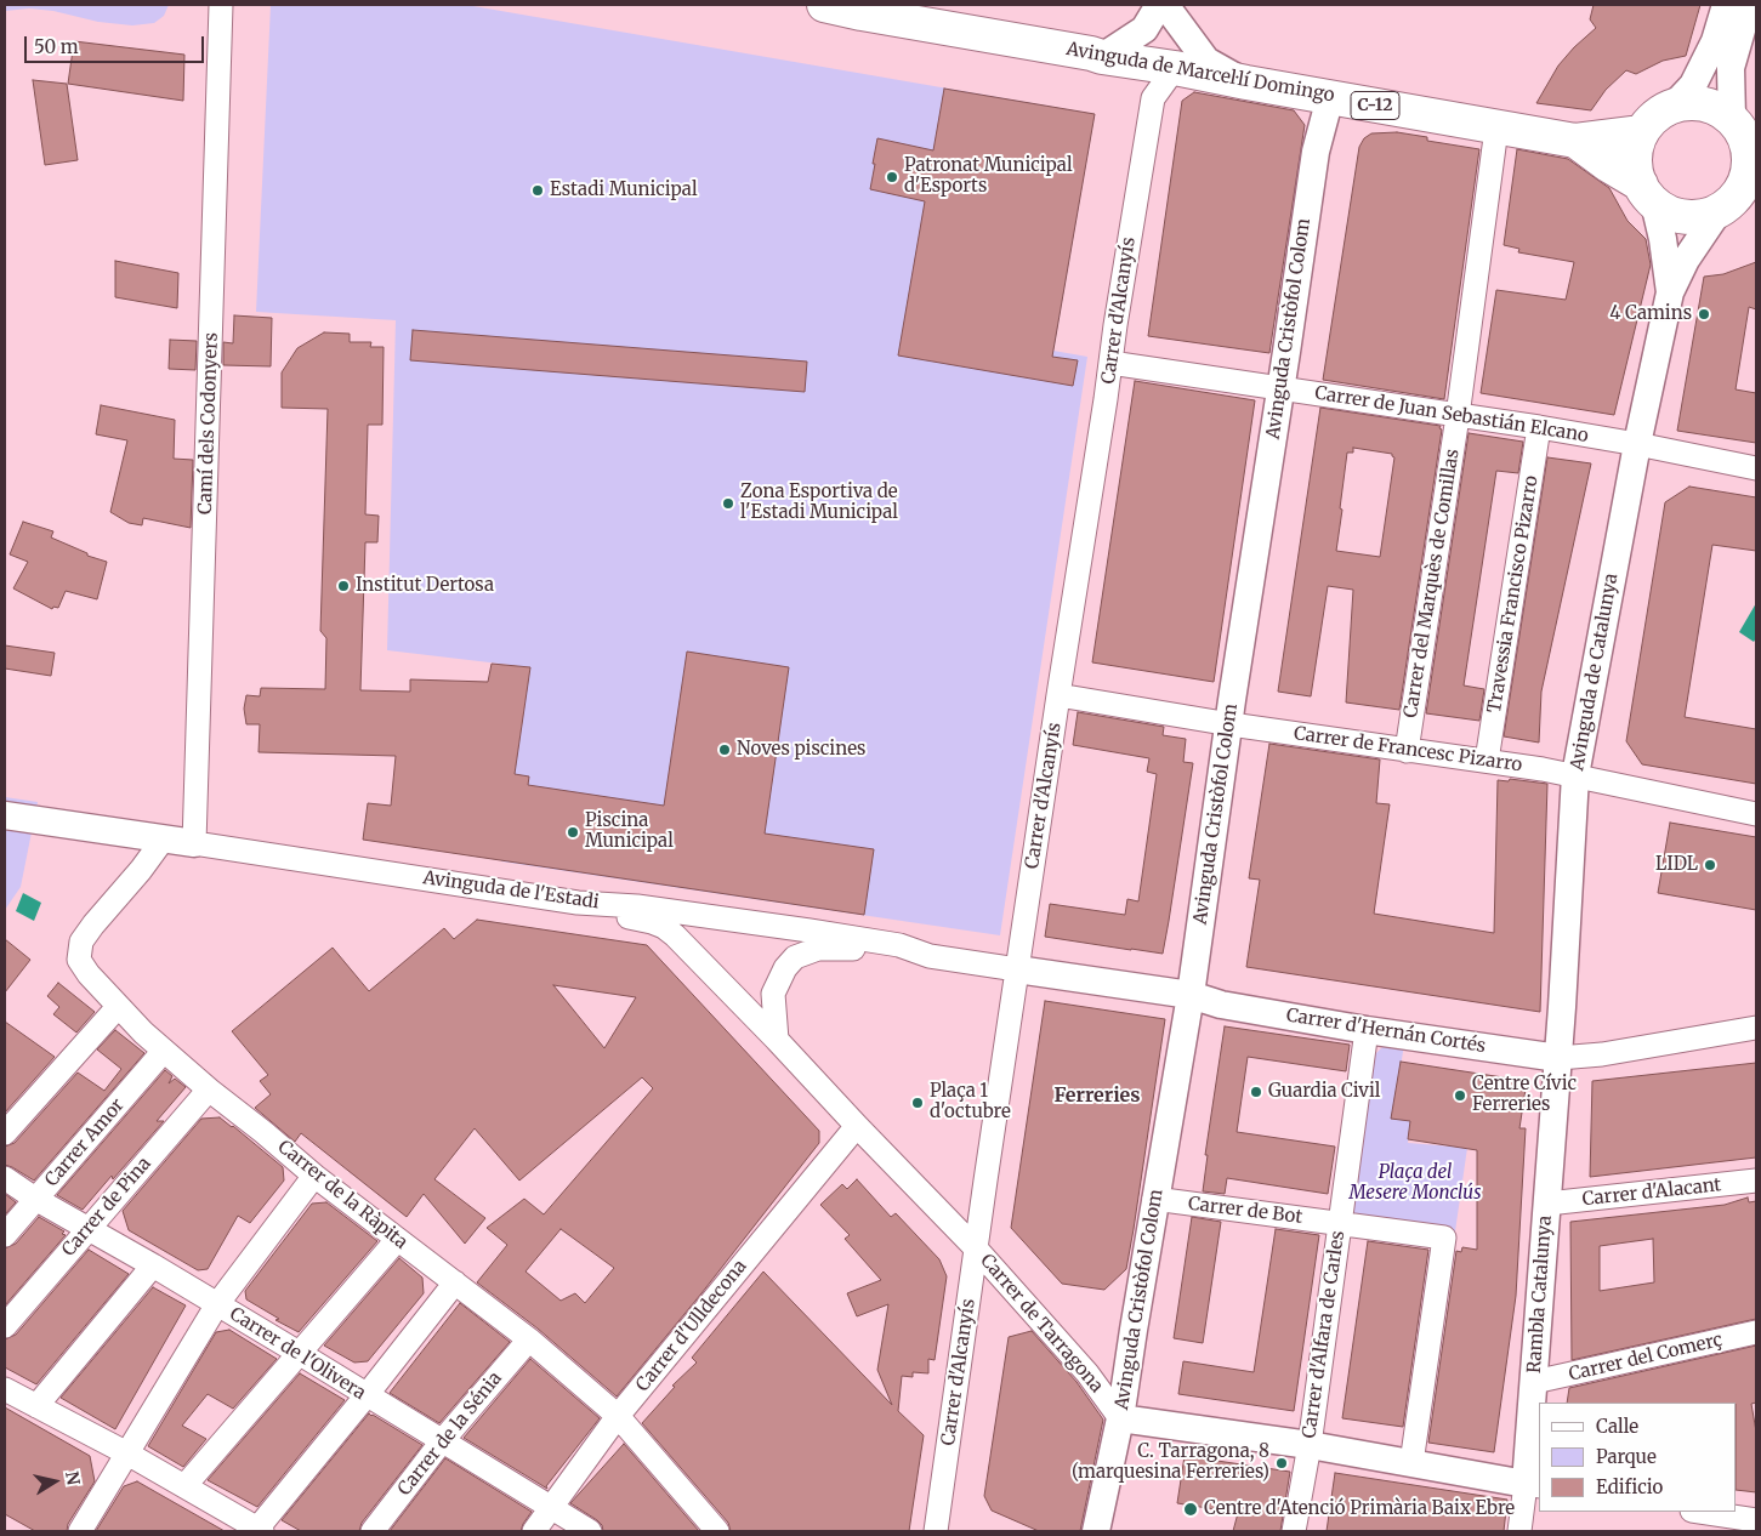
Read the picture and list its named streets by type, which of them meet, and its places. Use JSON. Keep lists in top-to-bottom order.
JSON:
{
  "streets": {
    "main road": ["Avinguda de Marcel·lí Domingo", "C-12"],
    "street": [
      "Carrer d'Alcanyís",
      "Avinguda Cristòfol Colom",
      "Carrer de Juan Sebastián Elcano",
      "Camí dels Codonyers",
      "Carrer del Marquès de Comillas",
      "Travessia Francisco Pizarro",
      "Avinguda de Catalunya",
      "Carrer de Francesc Pizarro",
      "Avinguda de l'Estadi",
      "Carrer d'Hernán Cortés",
      "Carrer Amor",
      "Carrer d'Alacant",
      "Carrer de la Ràpita",
      "Carrer de Pina",
      "Carrer de Bot",
      "Rambla Catalunya",
      "Carrer de Tarragona",
      "Carrer d'Ulldecona",
      "Carrer d'Alfara de Carles",
      "Carrer de l'Olivera",
      "Carrer del Comerç",
      "Carrer de la Sénia"
    ]
  },
  "crossings": [
    ["Avinguda de Marcel·lí Domingo", "C-12"],
    ["Avinguda de Marcel·lí Domingo", "Carrer d'Alcanyís"],
    ["Avinguda de Marcel·lí Domingo", "Avinguda Cristòfol Colom"],
    ["Avinguda de Marcel·lí Domingo", "Carrer del Marquès de Comillas"],
    ["Carrer d'Alcanyís", "Carrer de Juan Sebastián Elcano"],
    ["Carrer d'Alcanyís", "Carrer de Francesc Pizarro"],
    ["Carrer d'Alcanyís", "Avinguda de l'Estadi"],
    ["Carrer d'Alcanyís", "Carrer d'Hernán Cortés"],
    ["Carrer d'Alcanyís", "Carrer de Tarragona"],
    ["Avinguda Cristòfol Colom", "Carrer de Juan Sebastián Elcano"],
    ["Avinguda Cristòfol Colom", "Carrer de Francesc Pizarro"],
    ["Avinguda Cristòfol Colom", "Carrer d'Hernán Cortés"],
    ["Avinguda Cristòfol Colom", "Carrer de Bot"],
    ["Avinguda Cristòfol Colom", "Carrer de Tarragona"],
    ["Carrer de Juan Sebastián Elcano", "Carrer del Marquès de Comillas"],
    ["Carrer de Juan Sebastián Elcano", "Travessia Francisco Pizarro"],
    ["Carrer de Juan Sebastián Elcano", "Avinguda de Catalunya"],
    ["Camí dels Codonyers", "Avinguda de l'Estadi"],
    ["Carrer del Marquès de Comillas", "Carrer de Francesc Pizarro"],
    ["Travessia Francisco Pizarro", "Carrer de Francesc Pizarro"],
    ["Avinguda de Catalunya", "Carrer de Francesc Pizarro"],
    ["Avinguda de Catalunya", "Carrer d'Hernán Cortés"],
    ["Avinguda de Catalunya", "Rambla Catalunya"],
    ["Avinguda de l'Estadi", "Carrer d'Hernán Cortés"],
    ["Avinguda de l'Estadi", "Carrer de la Ràpita"],
    ["Avinguda de l'Estadi", "Carrer de Tarragona"],
    ["Carrer d'Hernán Cortés", "Rambla Catalunya"],
    ["Carrer d'Hernán Cortés", "Carrer d'Alfara de Carles"],
    ["Carrer Amor", "Carrer de la Ràpita"],
    ["Carrer Amor", "Carrer de l'Olivera"],
    ["Carrer d'Alacant", "Rambla Catalunya"],
    ["Carrer de la Ràpita", "Carrer de Pina"],
    ["Carrer de la Ràpita", "Carrer d'Ulldecona"],
    ["Carrer de la Ràpita", "Carrer de la Sénia"],
    ["Carrer de Pina", "Carrer de l'Olivera"],
    ["Carrer de Bot", "Carrer d'Alfara de Carles"],
    ["Rambla Catalunya", "Carrer del Comerç"],
    ["Carrer de Tarragona", "Carrer d'Ulldecona"],
    ["Carrer d'Ulldecona", "Carrer de l'Olivera"],
    ["Carrer de l'Olivera", "Carrer de la Sénia"]
  ],
  "districts": ["Ferreries"],
  "parks": ["Plaça del Mesere Monclús"],
  "places": [
    "Patronat Municipal d'Esports",
    "Estadi Municipal",
    "4 Camins",
    "Zona Esportiva de l'Estadi Municipal",
    "Institut Dertosa",
    "Noves piscines",
    "Piscina Municipal",
    "LIDL",
    "Guardia Civil",
    "Centre Cívic Ferreries",
    "Plaça 1 d'octubre",
    "C. Tarragona, 8 (marquesina Ferreries)",
    "Centre d'Atenció Primària Baix Ebre"
  ],
  "legend": ["Calle", "Parque", "Edificio"],
  "scale_bar": "50 m",
  "north": "right"
}
